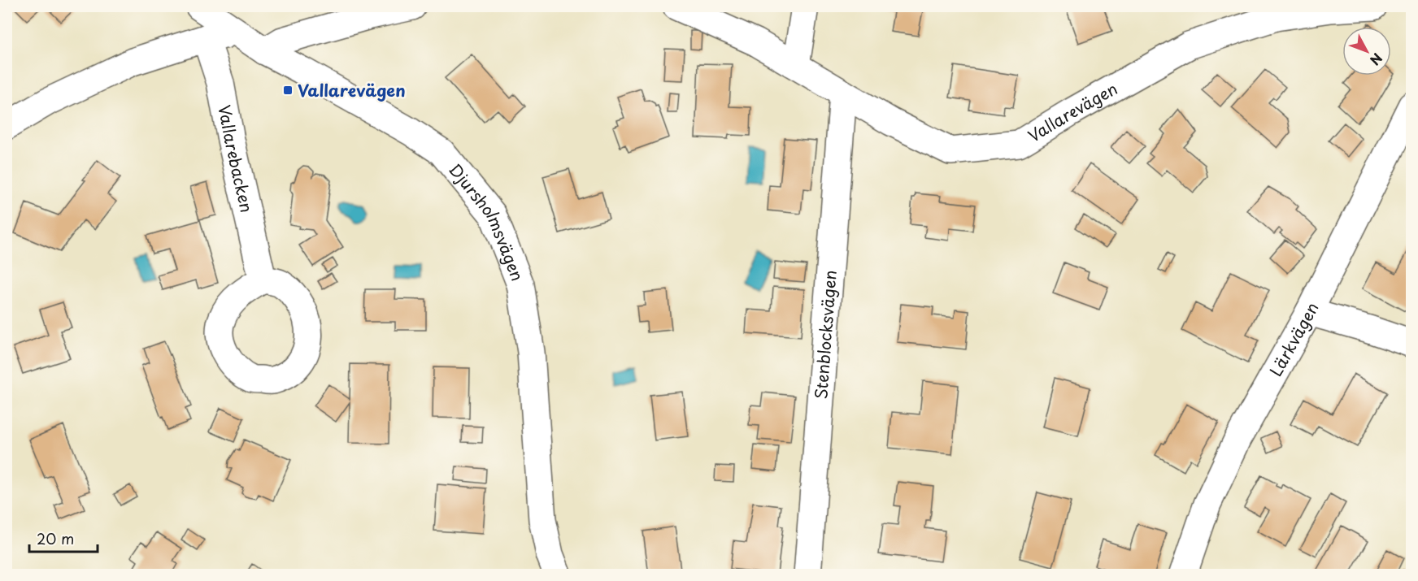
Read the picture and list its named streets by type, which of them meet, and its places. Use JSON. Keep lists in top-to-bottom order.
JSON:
{
  "streets": {
    "street": [
      "Vallarevägen",
      "Vallarebacken",
      "Djursholmsvägen",
      "Stenblocksvägen",
      "Lärkvägen"
    ]
  },
  "crossings": [
    ["Vallarevägen", "Stenblocksvägen"]
  ],
  "places": {
    "transit": ["Vallarevägen"]
  },
  "scale_bar": "20 m",
  "north": "bottom right"
}
